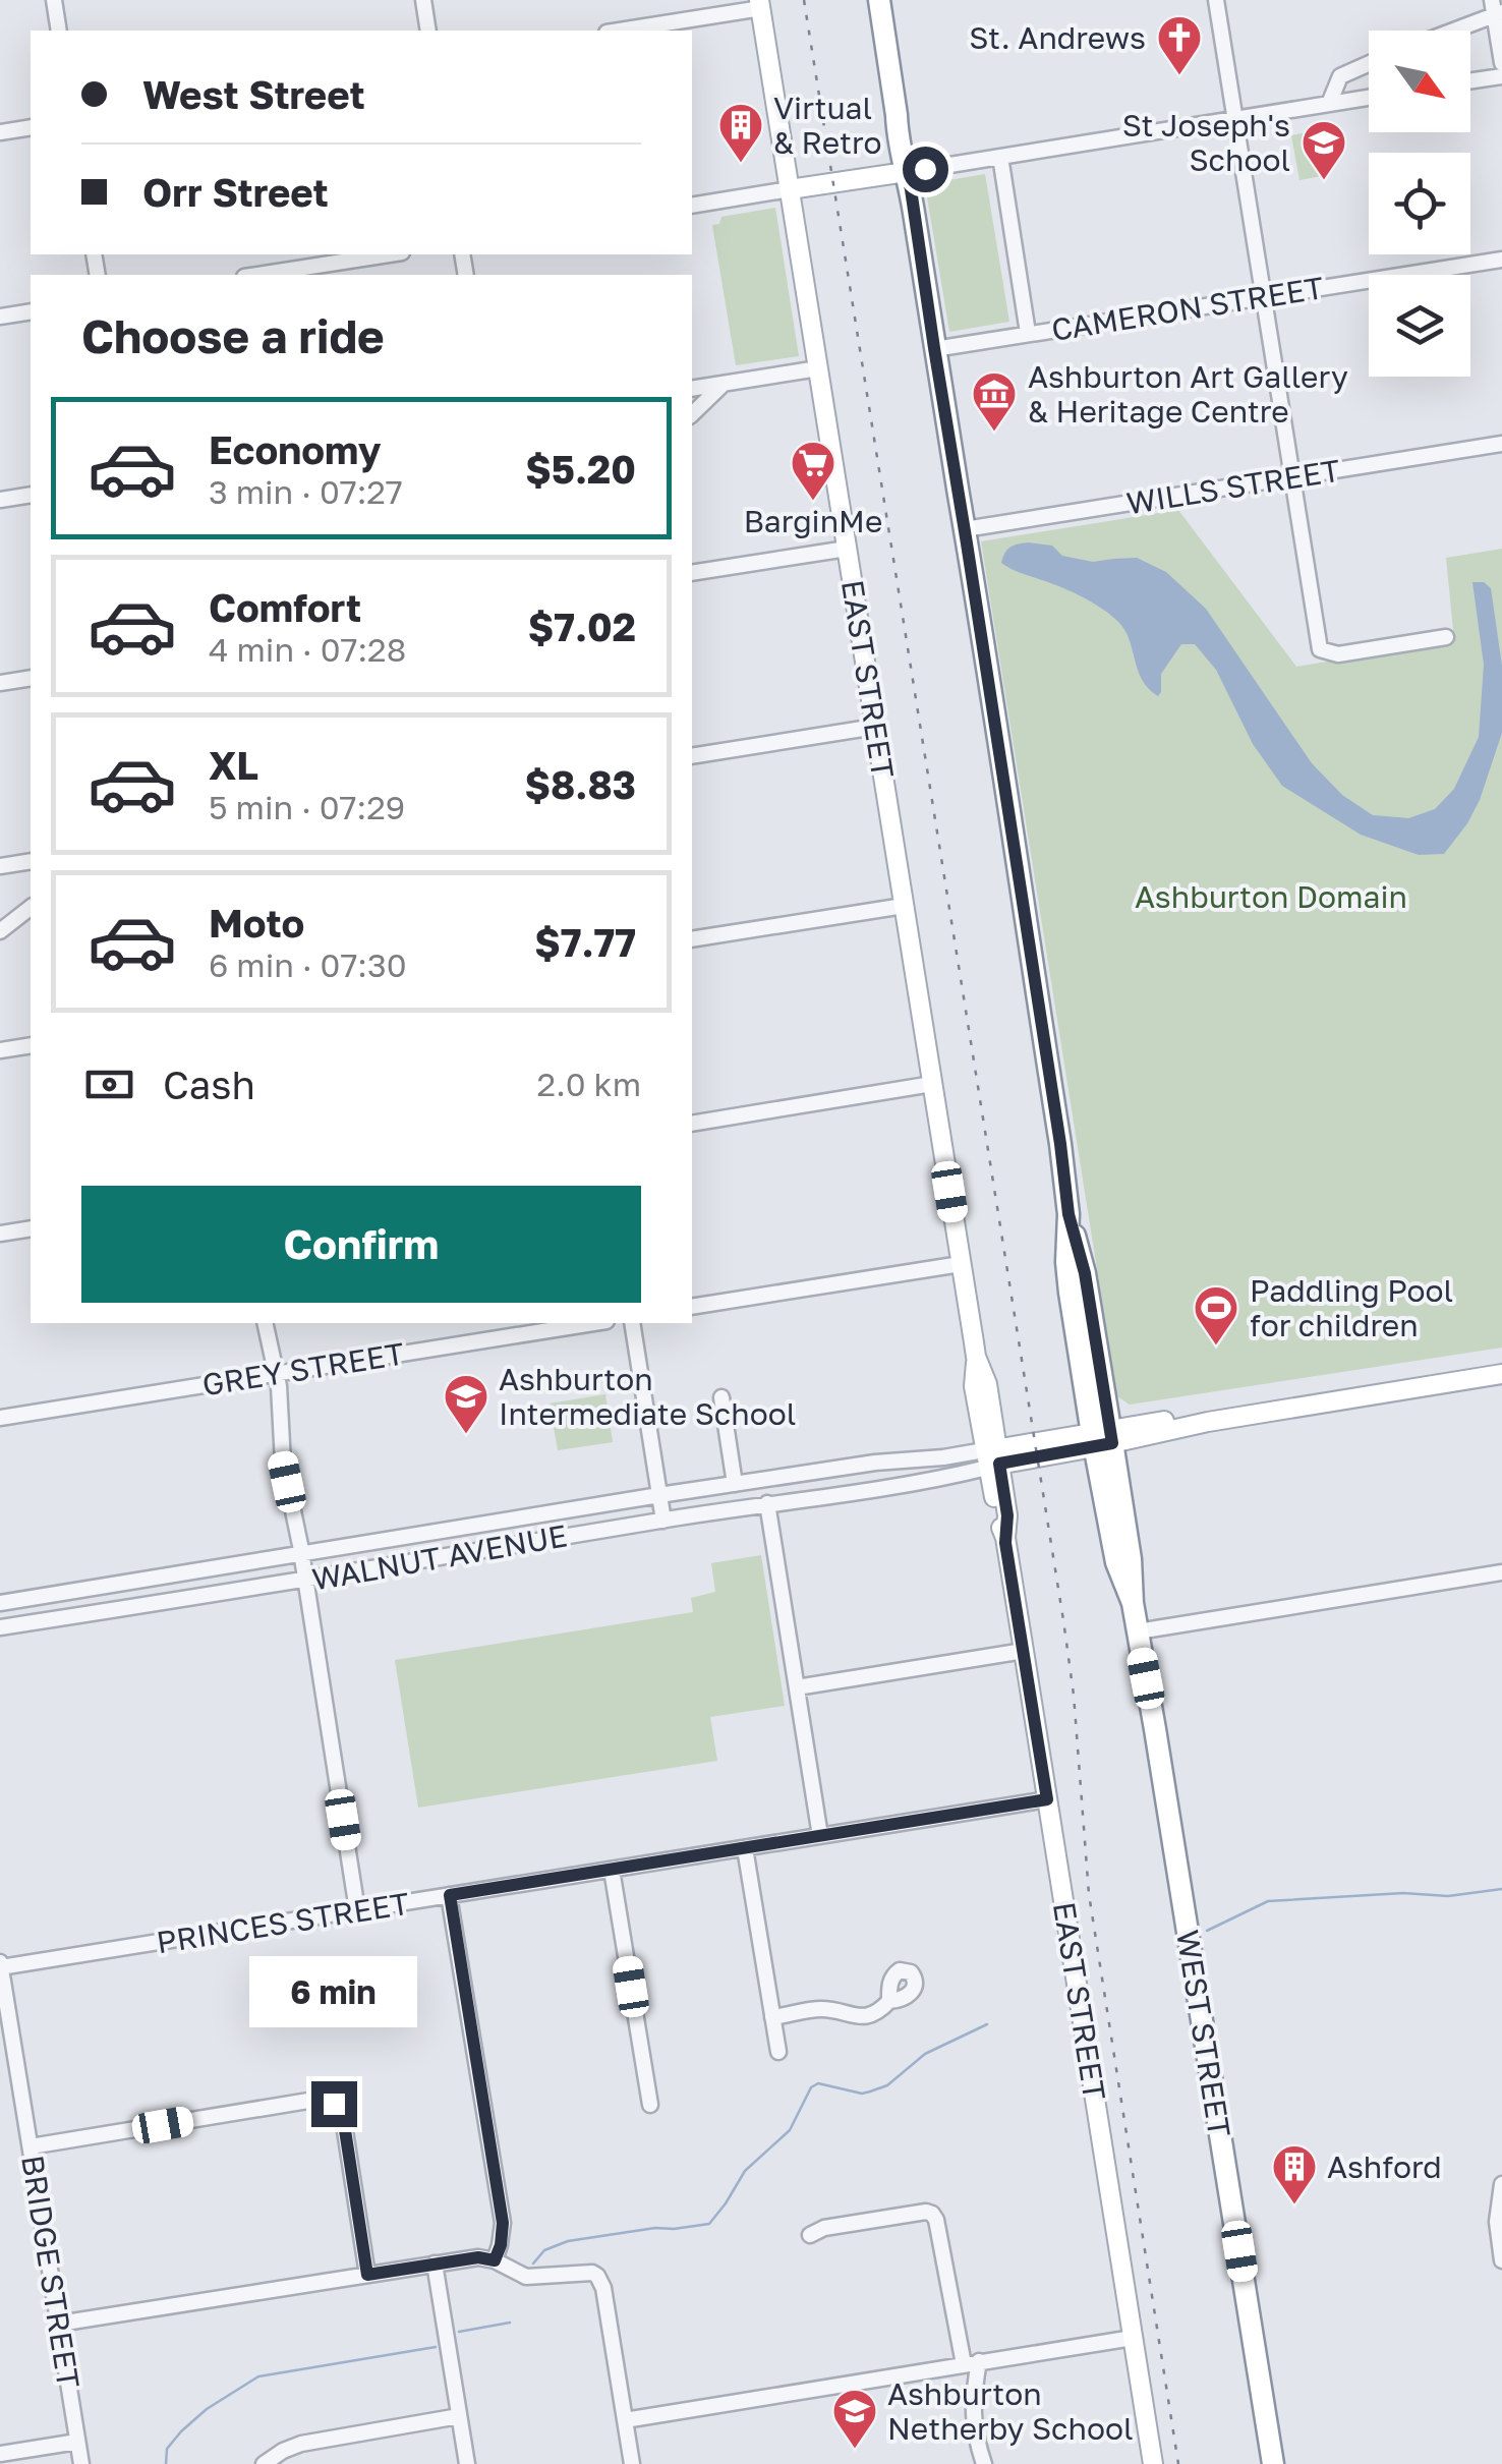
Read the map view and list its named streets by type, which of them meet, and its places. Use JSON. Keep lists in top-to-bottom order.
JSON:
{
  "streets": {
    "highway": ["WEST STREET"],
    "main road": ["EAST STREET", "WALNUT AVENUE"],
    "street": [
      "CAMERON STREET",
      "WILLS STREET",
      "GREY STREET",
      "PRINCES STREET",
      "BRIDGE STREET"
    ]
  },
  "crossings": [
    ["CAMERON STREET", "WEST STREET"],
    ["WILLS STREET", "WEST STREET"],
    ["EAST STREET", "WALNUT AVENUE"],
    ["EAST STREET", "PRINCES STREET"],
    ["WALNUT AVENUE", "WEST STREET"],
    ["PRINCES STREET", "BRIDGE STREET"]
  ],
  "parks": ["Ashburton Domain"],
  "places": {
    "church": ["St. Andrews"],
    "building": ["Virtual & Retro", "Ashford"],
    "school or university": ["St Joseph's School", "Ashburton Intermediate School", "Ashburton Netherby School"],
    "museum": ["Ashburton Art Gallery & Heritage Centre"],
    "supermarket": ["BarginMe"],
    "sports": ["Paddling Pool for children"]
  },
  "north": "bottom right",
  "page": {
    "banner": ["West Street", "Orr Street"],
    "heading": "Choose a ride",
    "list": [
      {
        "name": "Economy",
        "note": "3 min · 07:27",
        "value": "$5.20"
      },
      {
        "name": "Comfort",
        "note": "4 min · 07:28",
        "value": "$7.02"
      },
      {
        "name": "XL",
        "note": "5 min · 07:29",
        "value": "$8.83"
      },
      {
        "name": "Moto",
        "note": "6 min · 07:30",
        "value": "$7.77"
      }
    ],
    "pay": ["Cash", "2.0 km"],
    "buttons": "Confirm",
    "bubble": "6 min"
  }
}
